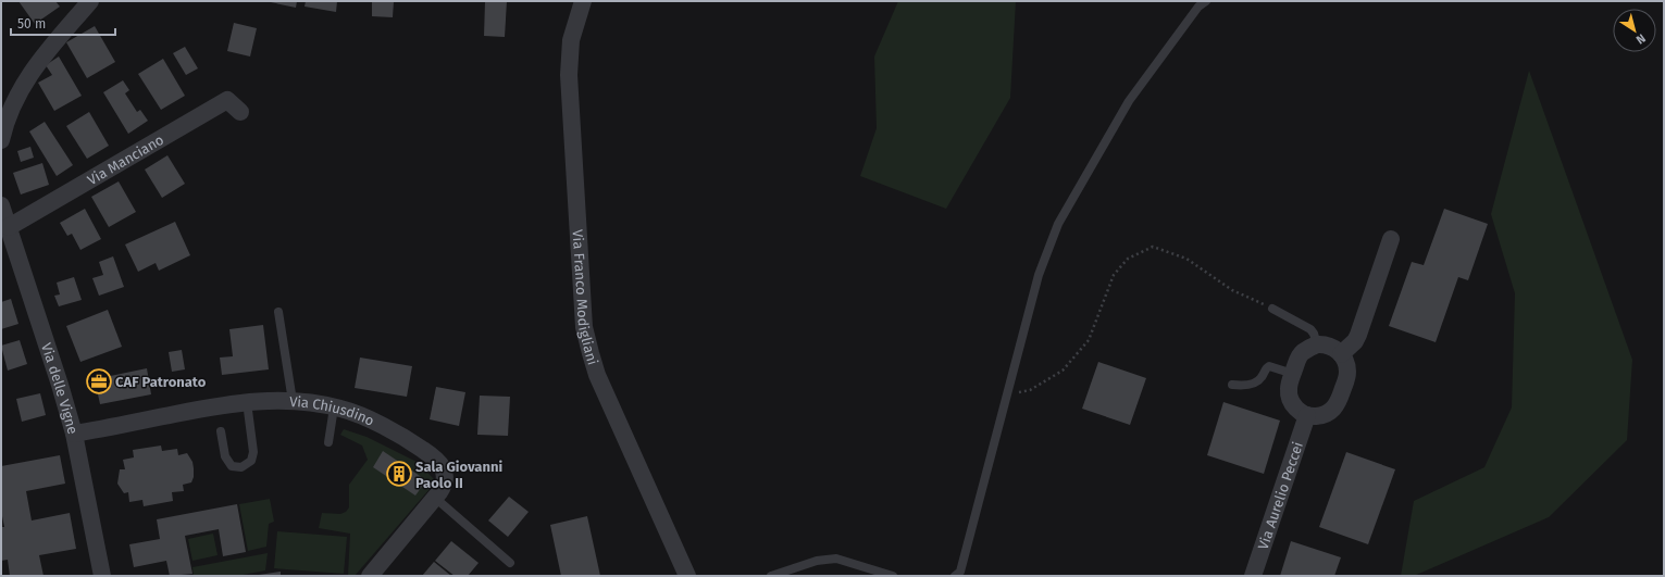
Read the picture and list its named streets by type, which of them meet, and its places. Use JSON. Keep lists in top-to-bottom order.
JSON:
{
  "streets": {
    "street": [
      "Via Manciano",
      "Via Franco Modigliani",
      "Via delle Vigne",
      "Via Chiusdino",
      "Via Aurelio Peccei"
    ]
  },
  "crossings": [
    ["Via Manciano", "Via delle Vigne"],
    ["Via delle Vigne", "Via Chiusdino"]
  ],
  "places": {
    "office": ["CAF Patronato"],
    "building": ["Sala Giovanni Paolo II"]
  },
  "scale_bar": "50 m",
  "north": "bottom right"
}
